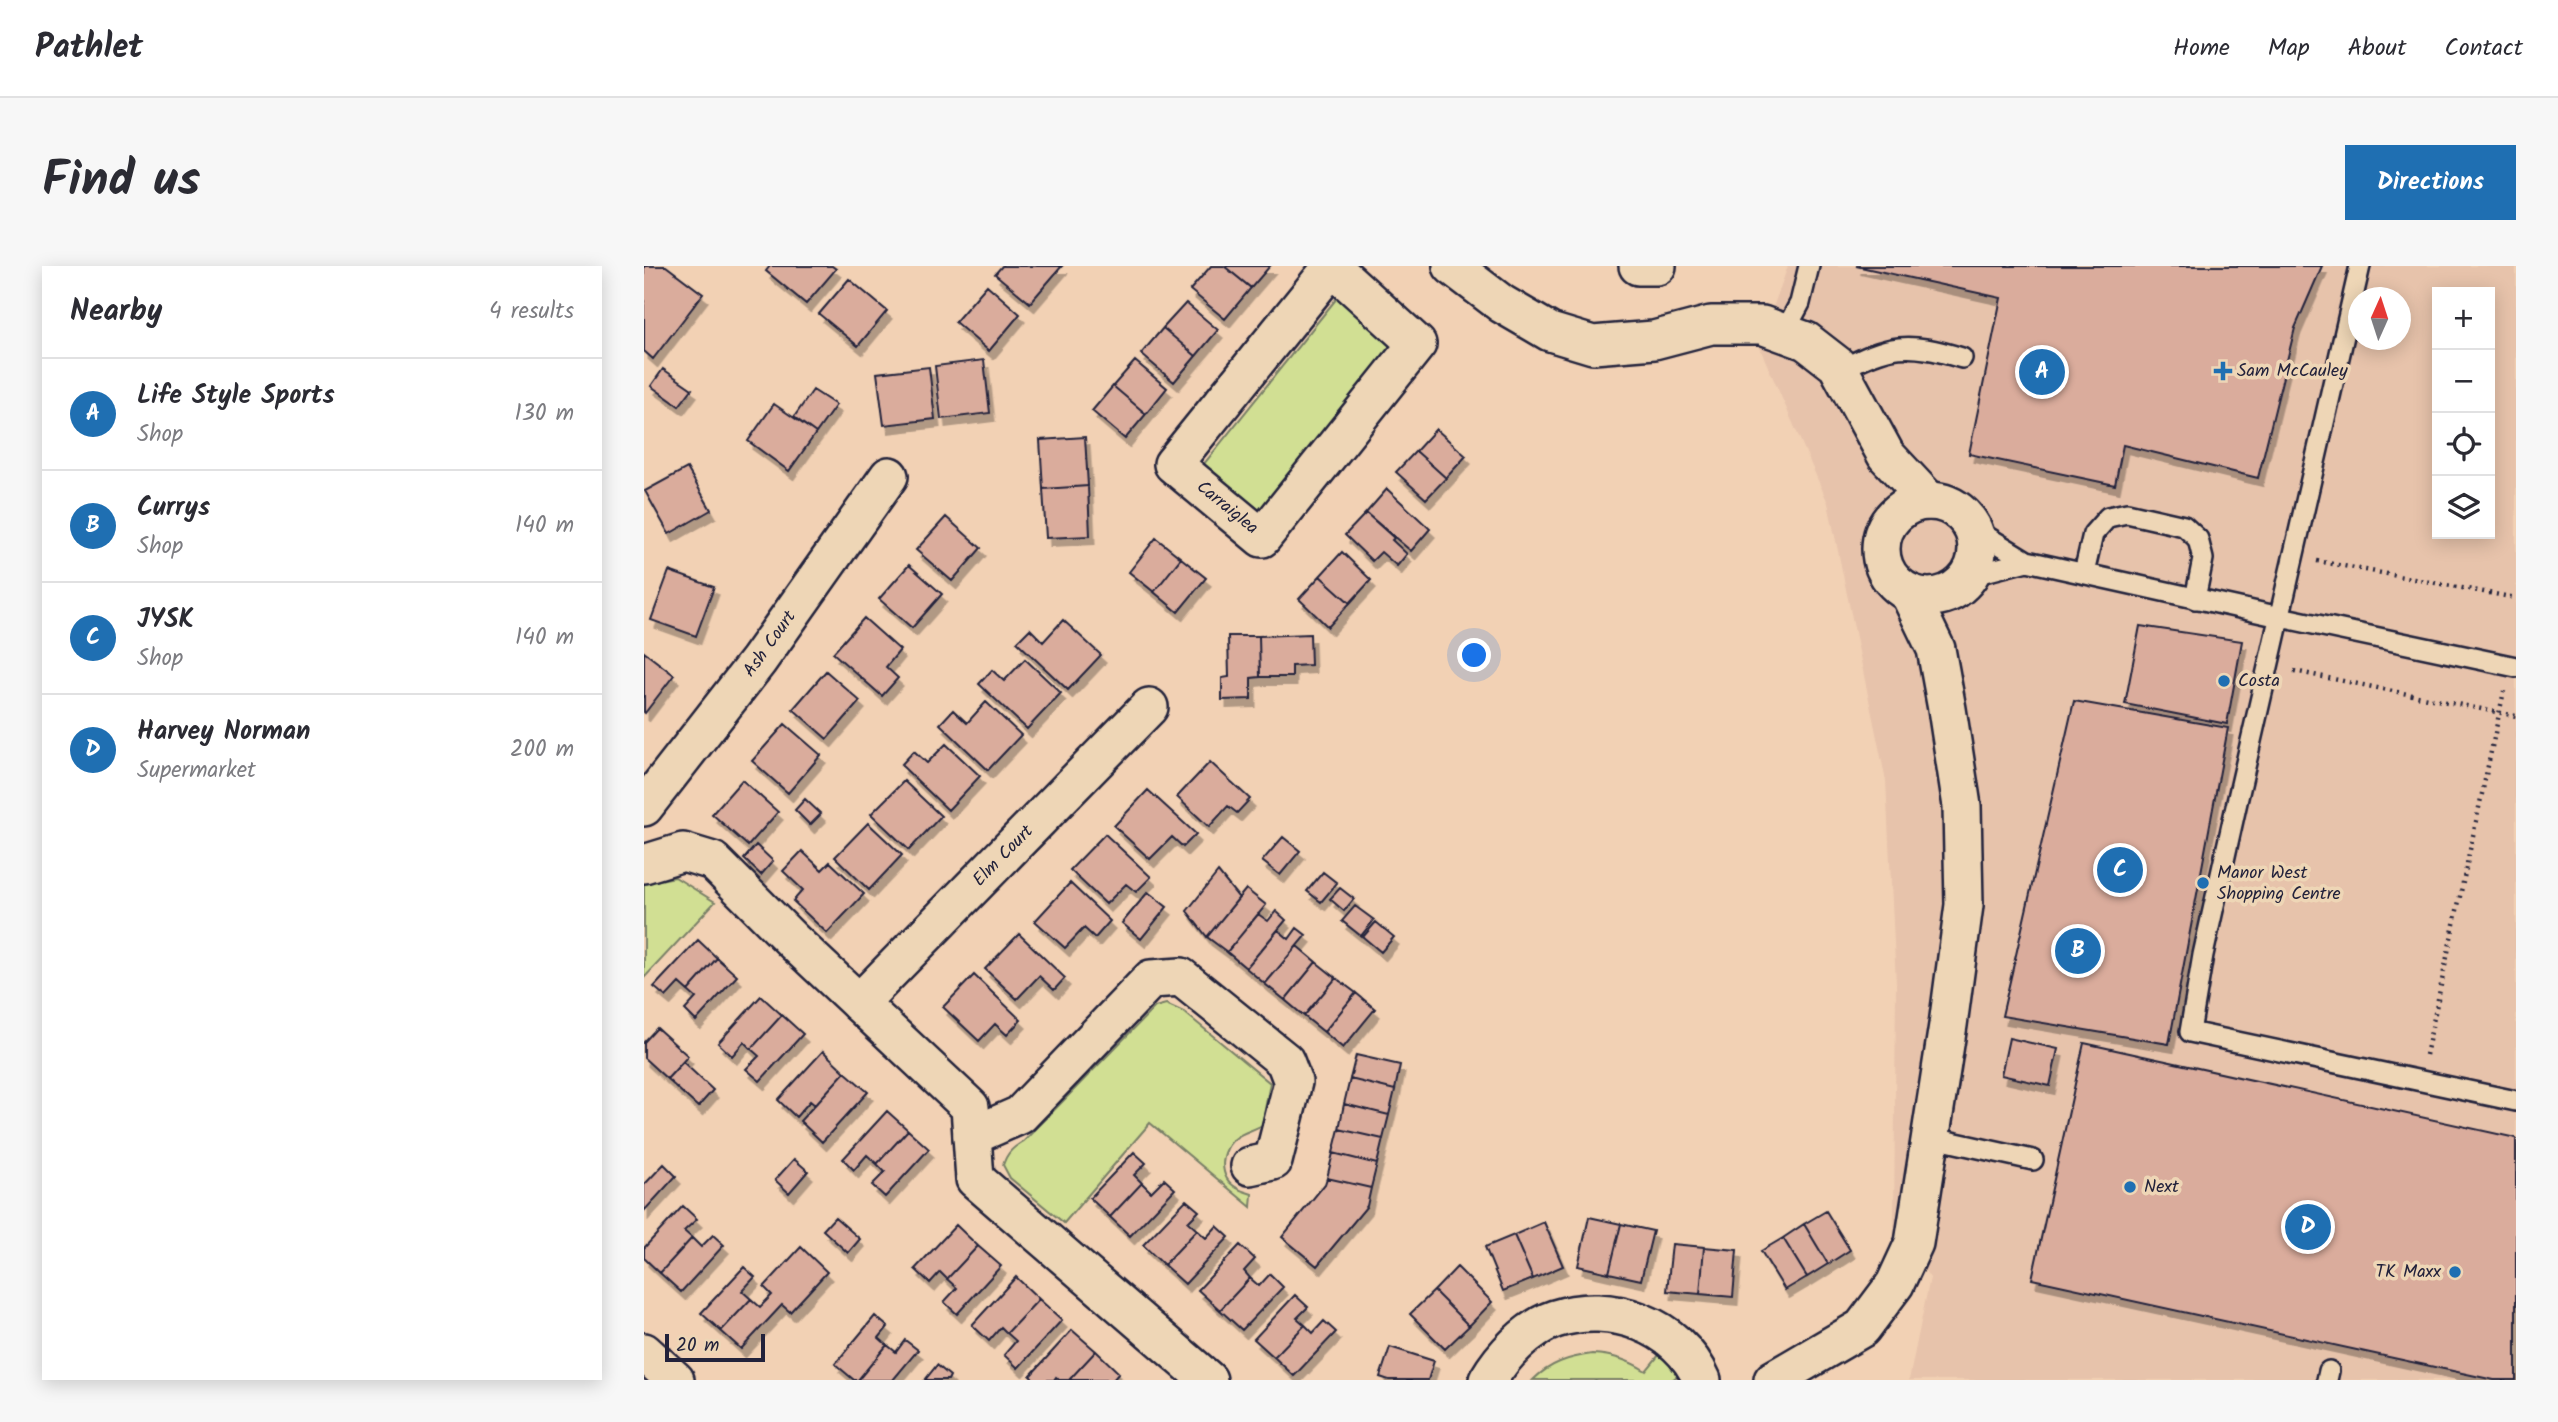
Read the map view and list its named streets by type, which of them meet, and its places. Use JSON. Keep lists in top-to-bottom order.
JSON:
{
  "streets": {
    "street": ["Carraiglea", "Ash Court", "Elm Court"]
  },
  "places": {
    "health": ["Sam McCauley"],
    "other": [
      "Costa",
      "Manor West Shopping Centre",
      "Next",
      "TK Maxx"
    ]
  },
  "scale_bar": "20 m",
  "north": "top",
  "page": {
    "header": "Pathlet",
    "nav": [
      "Home",
      "Map",
      "About",
      "Contact"
    ],
    "title": "Find us",
    "buttons": "Directions",
    "heading": ["Nearby", "4 results"],
    "map_buttons": ["+", "−"],
    "pins": [
      "A",
      "C",
      "B",
      "D"
    ],
    "list": [
      {
        "mark": "A",
        "name": "Life Style Sports",
        "note": "Shop",
        "value": "130 m"
      },
      {
        "mark": "B",
        "name": "Currys",
        "note": "Shop",
        "value": "140 m"
      },
      {
        "mark": "C",
        "name": "JYSK",
        "note": "Shop",
        "value": "140 m"
      },
      {
        "mark": "D",
        "name": "Harvey Norman",
        "note": "Supermarket",
        "value": "200 m"
      }
    ],
    "scale": "20 m"
  }
}
